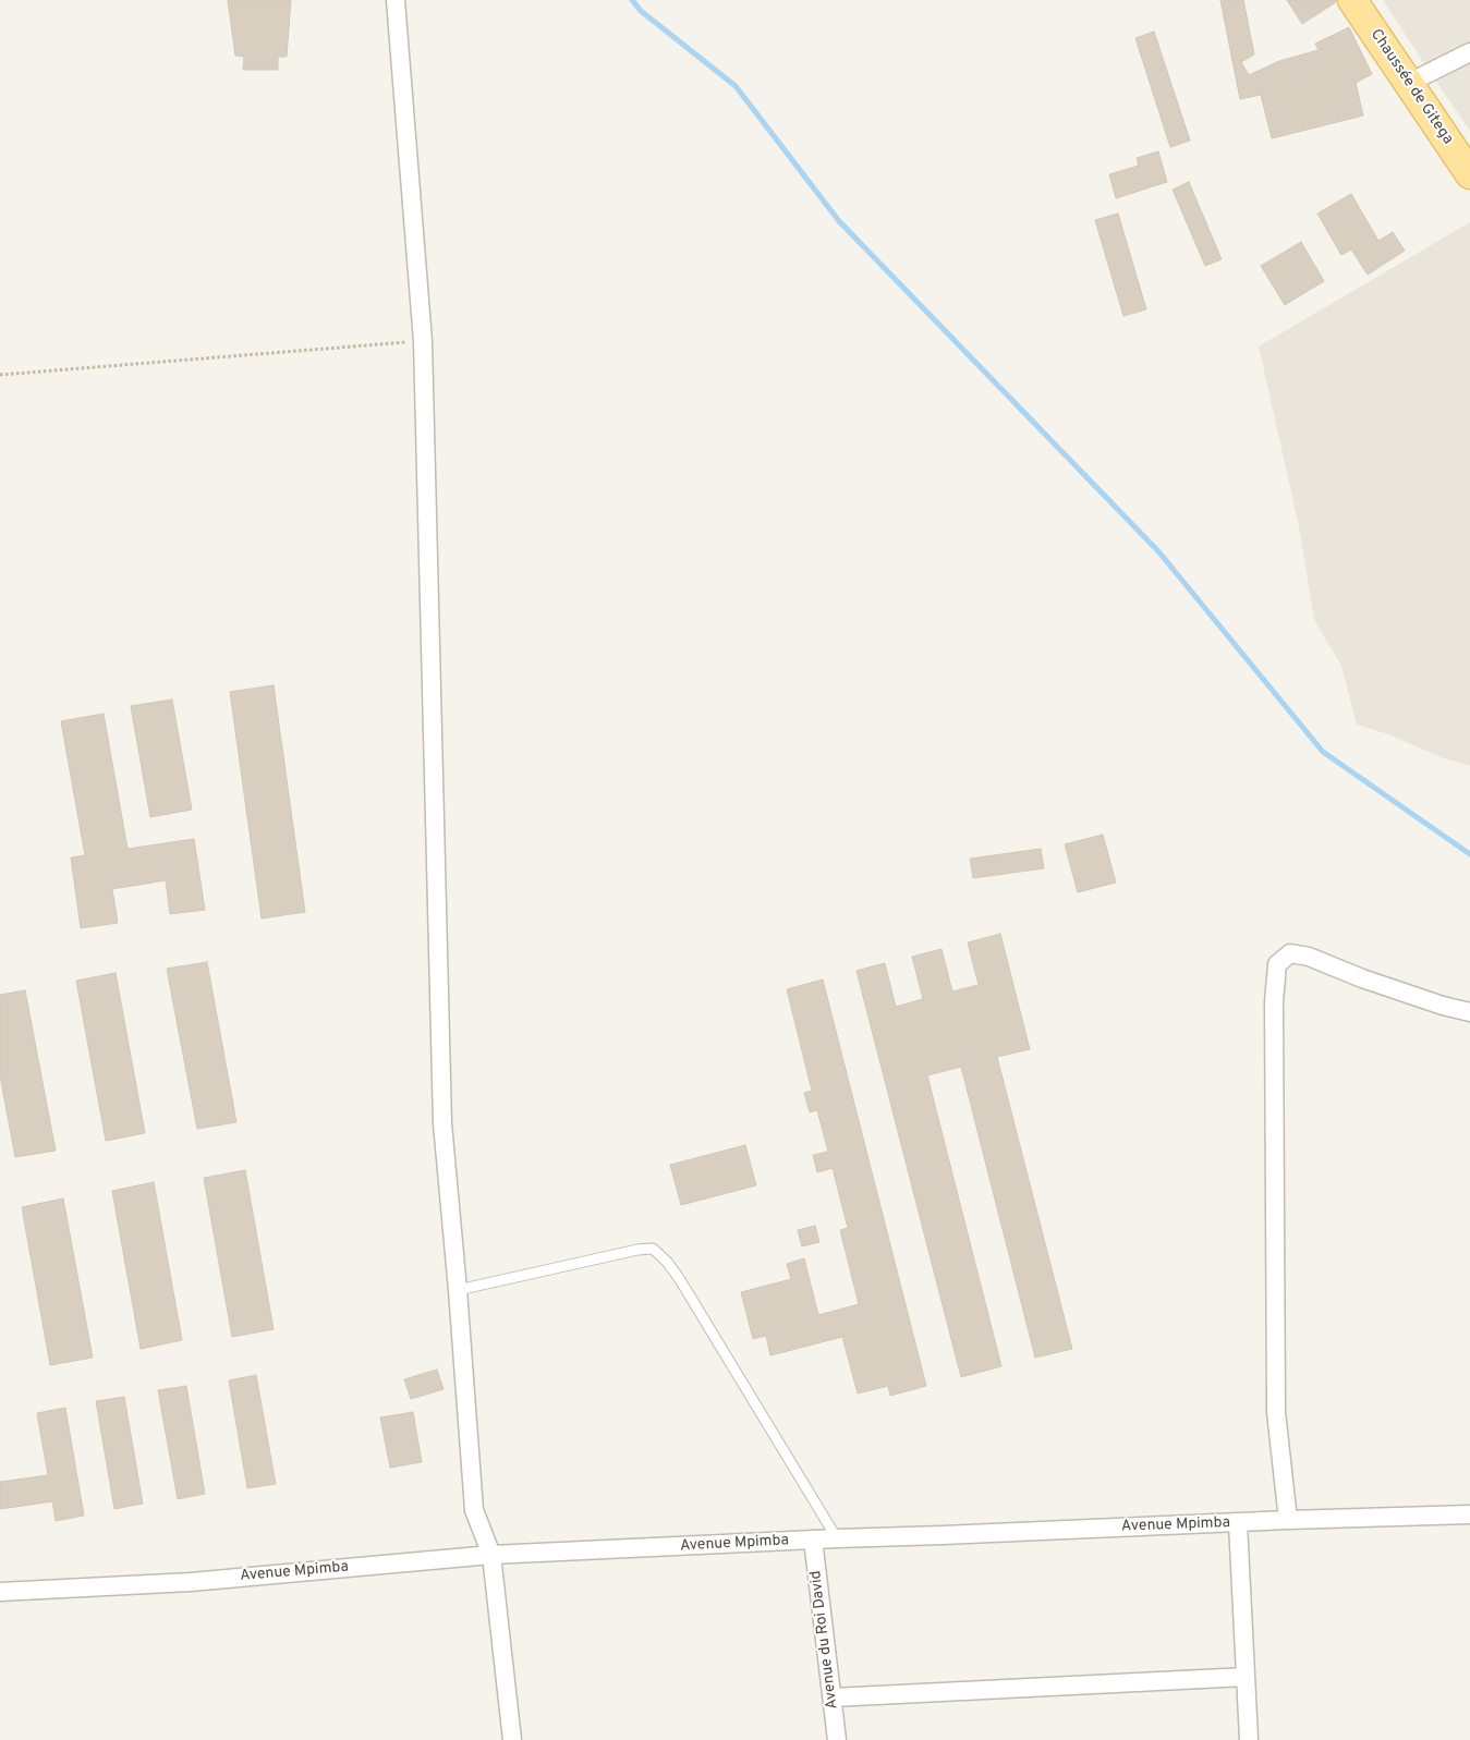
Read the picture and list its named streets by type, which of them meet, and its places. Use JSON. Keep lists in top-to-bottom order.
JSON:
{
  "streets": {
    "main road": ["Chaussée de Gitega"],
    "street": ["Avenue Mpimba", "Avenue du Roi David"]
  },
  "crossings": [
    ["Avenue Mpimba", "Avenue du Roi David"]
  ]
}
